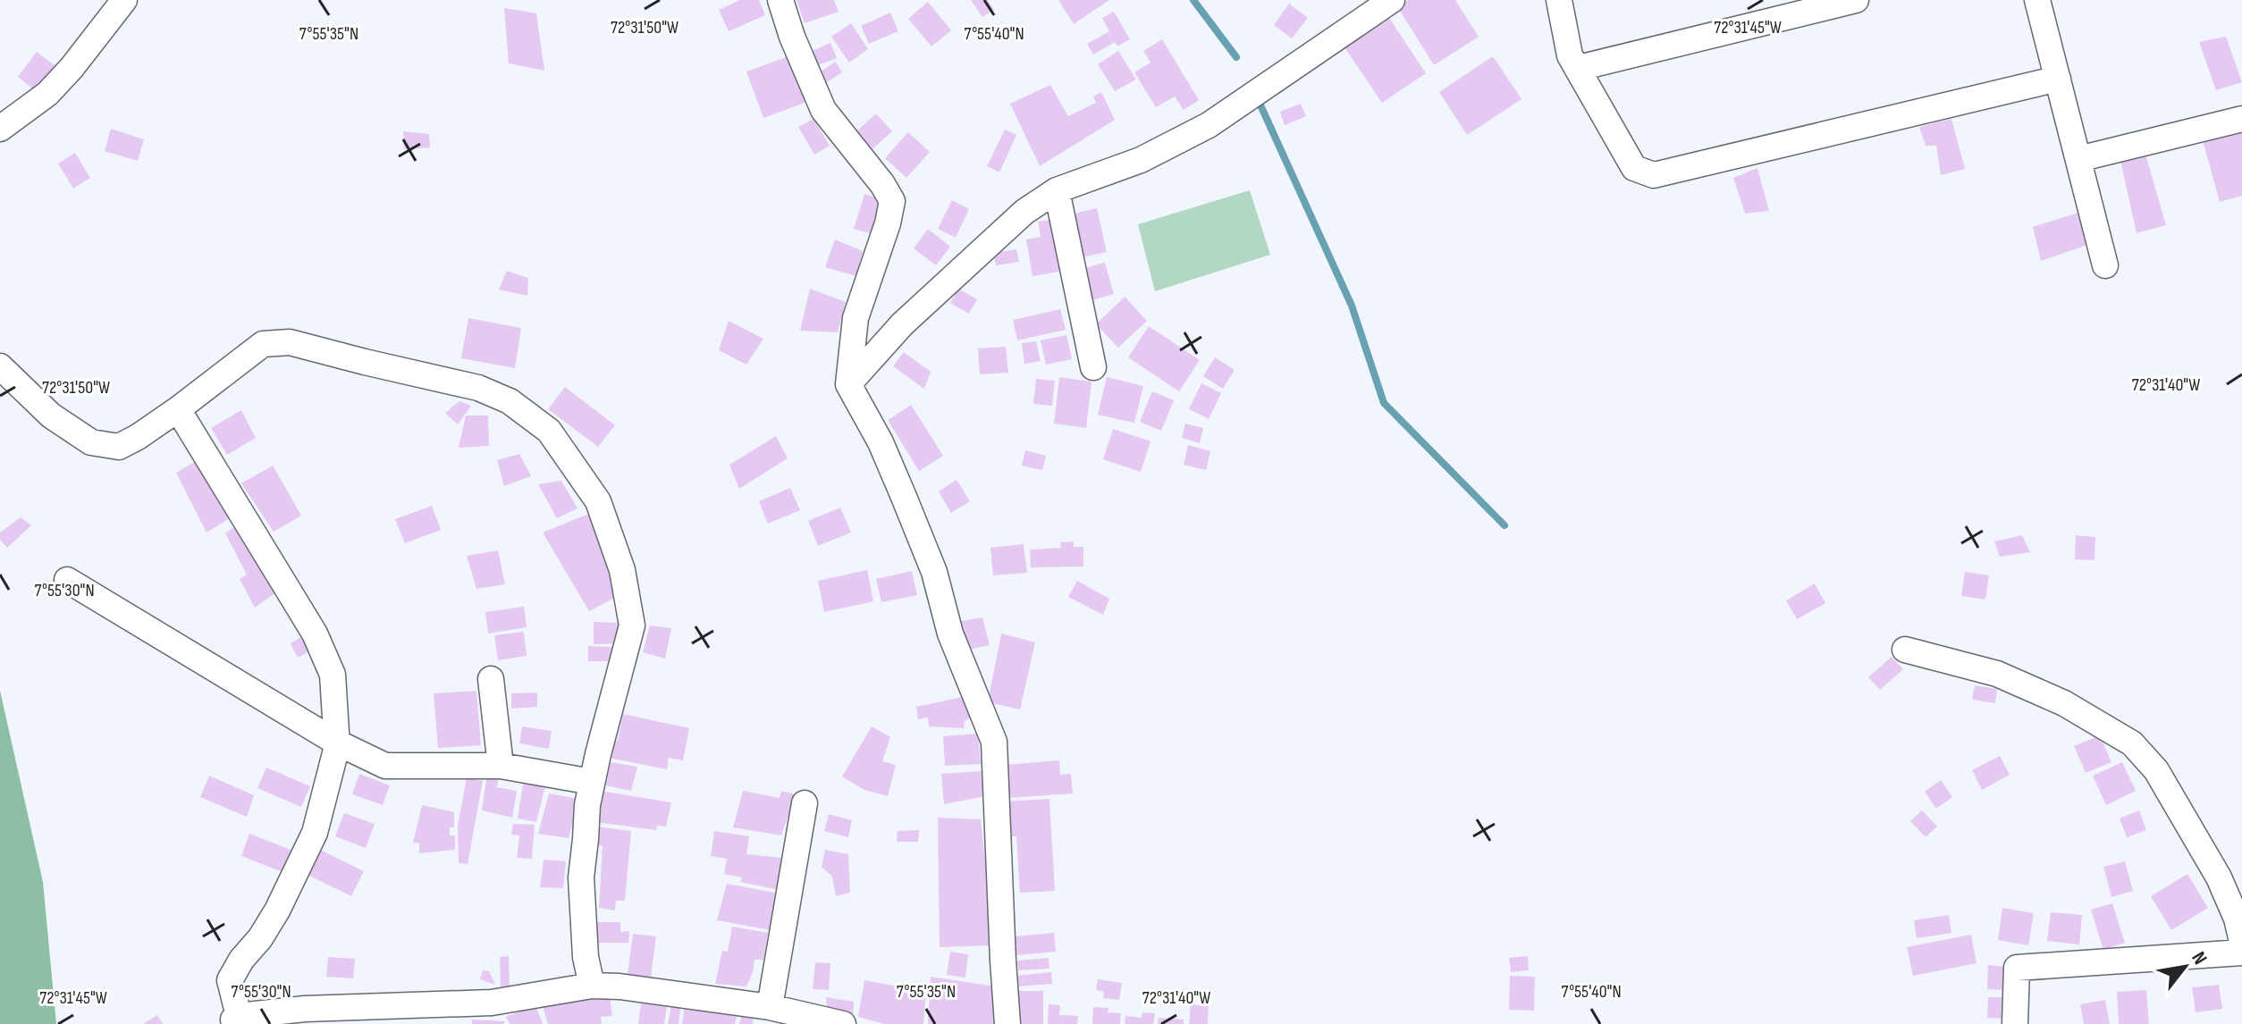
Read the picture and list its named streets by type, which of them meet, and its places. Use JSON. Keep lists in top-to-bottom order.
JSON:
{
  "north": "top right",
  "coordinates": [
    "72°31'50\"W",
    "72°31'45\"W",
    "7°55'35\"N",
    "7°55'40\"N",
    "72°31'40\"W",
    "7°55'30\"N"
  ]
}
